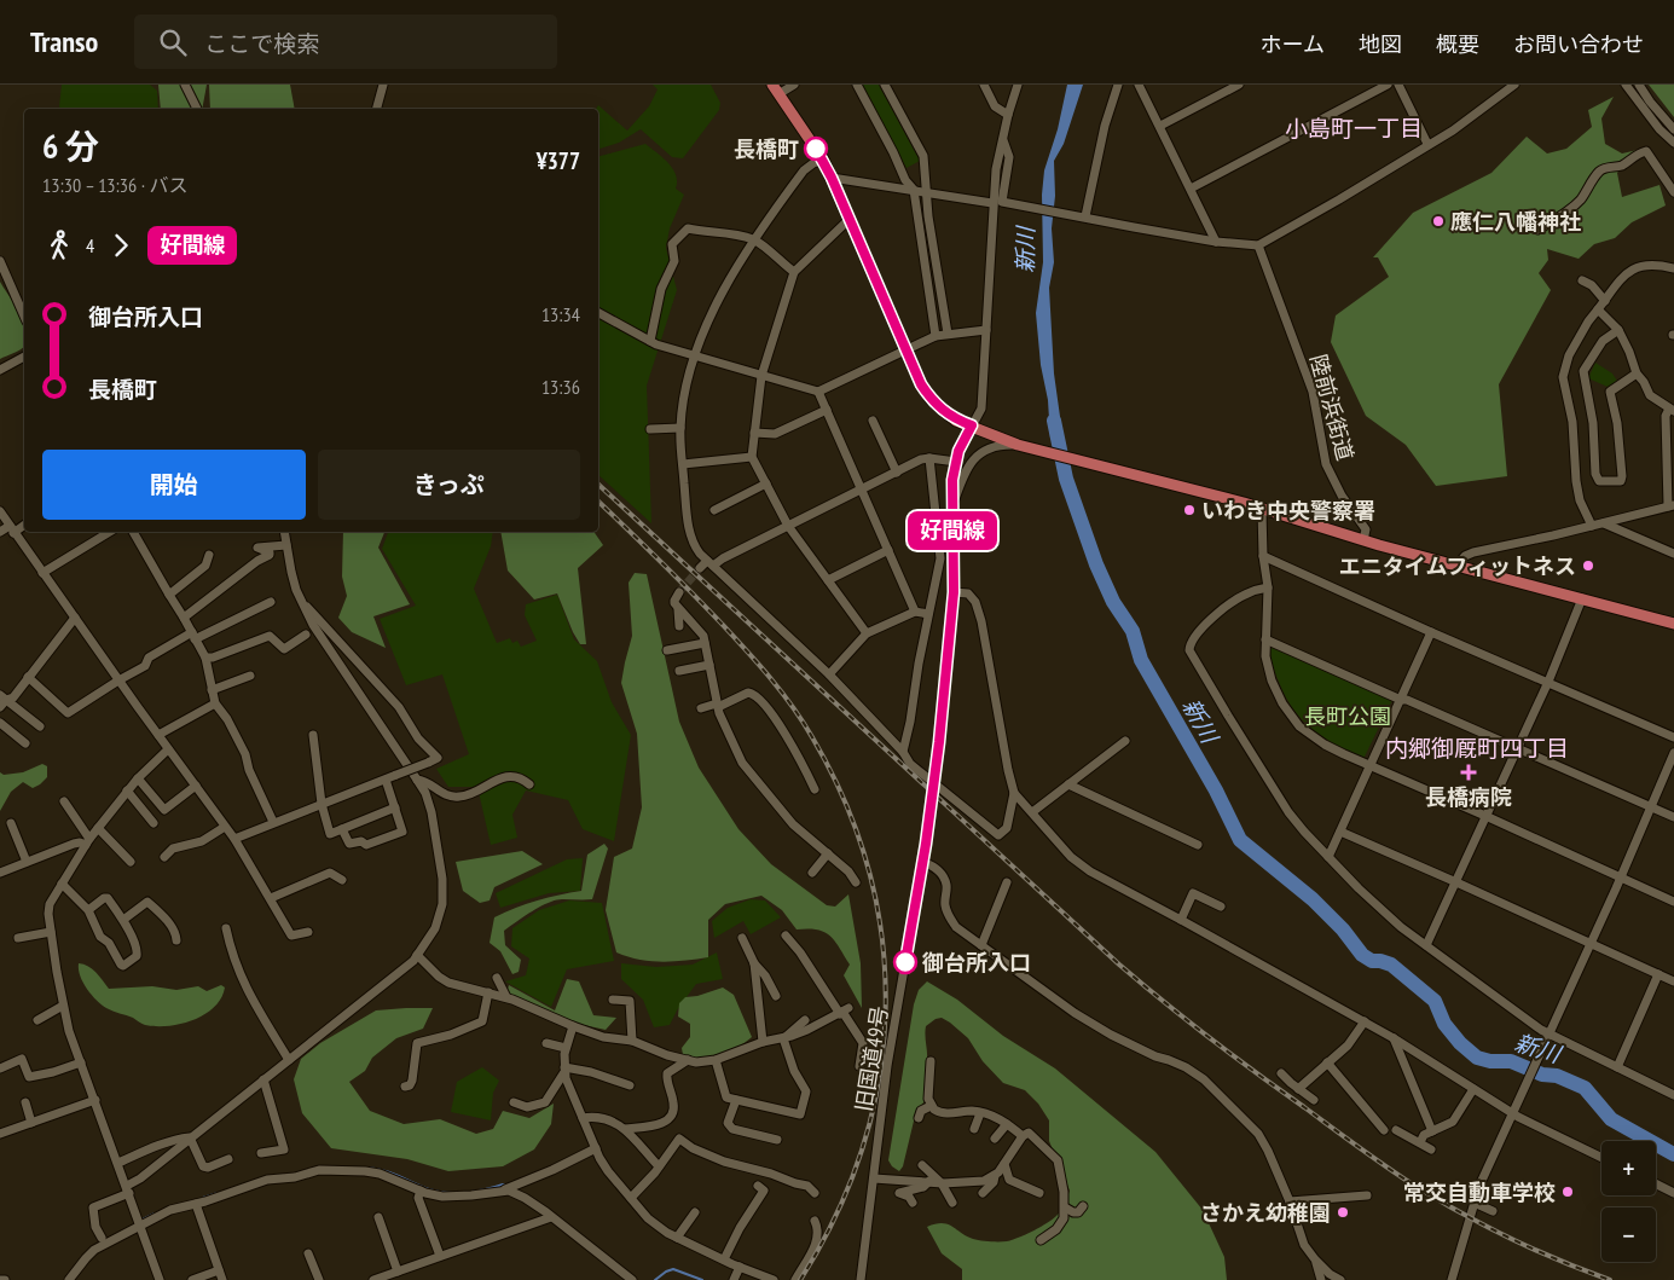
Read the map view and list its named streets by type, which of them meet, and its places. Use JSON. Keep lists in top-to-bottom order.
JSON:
{
  "streets": {
    "street": ["陸前浜街道", "旧国道49号"]
  },
  "districts": ["小島町一丁目", "内郷御厩町四丁目"],
  "water": ["新川"],
  "parks": ["長町公園"],
  "places": {
    "other": [
      "長橋町",
      "應仁八幡神社",
      "いわき中央警察署",
      "エニタイムフィットネス",
      "御台所入口",
      "常交自動車学校",
      "さかえ幼稚園"
    ],
    "health": ["長橋病院"]
  },
  "lines": ["bus line 好間線"],
  "page": {
    "header": "Transo",
    "search": "ここで検索",
    "nav": [
      "ホーム",
      "地図",
      "概要",
      "お問い合わせ"
    ],
    "on_map": "好間線",
    "heading": ["6 分", "13:30 – 13:36 · バス", "¥377"],
    "legs": ["4", "好間線"],
    "list": [
      {
        "name": "御台所入口",
        "value": "13:34"
      },
      {
        "name": "長橋町",
        "value": "13:36"
      }
    ],
    "buttons": ["開始", "きっぷ"],
    "map_buttons": ["+", "−"]
  }
}
